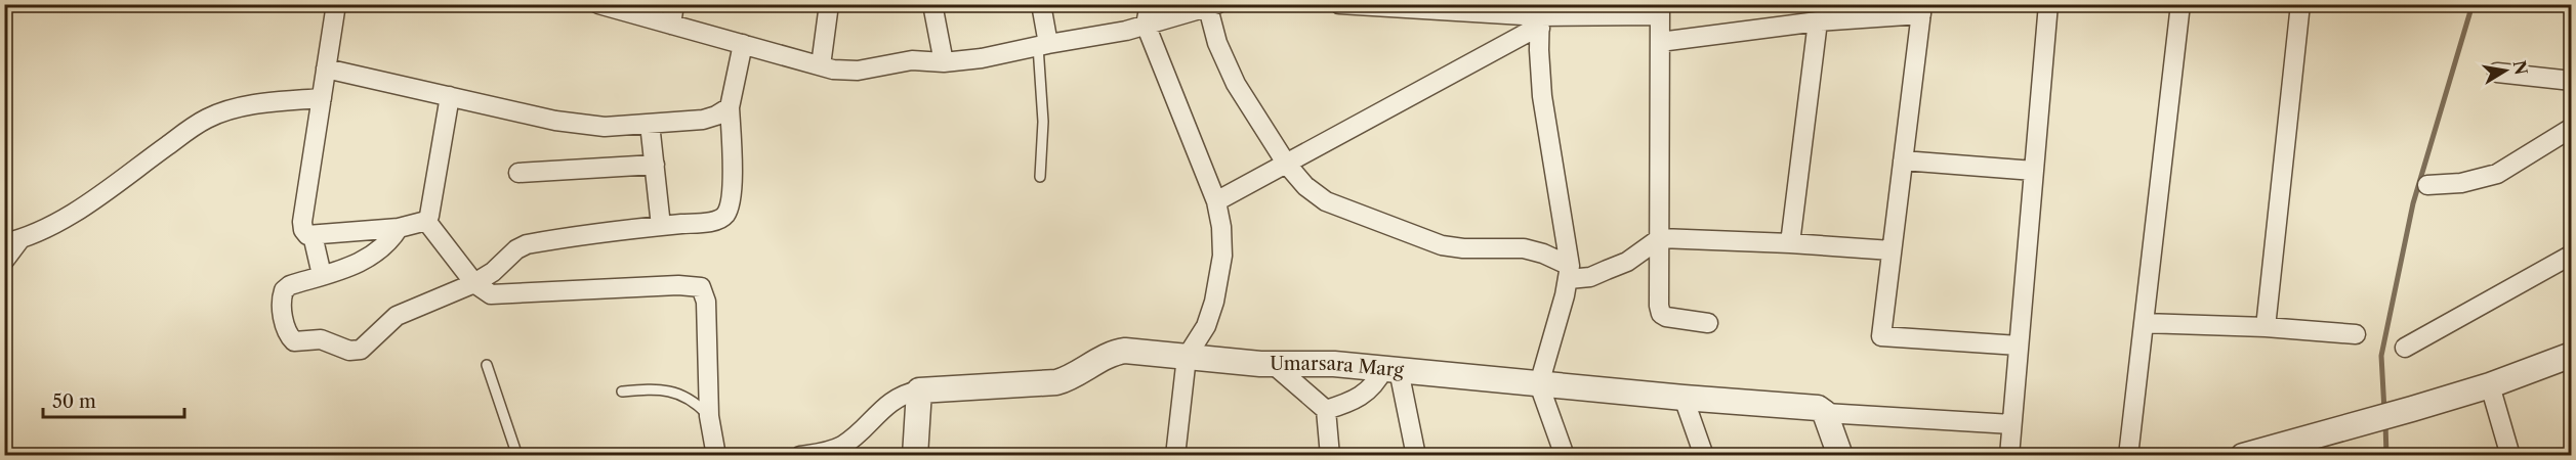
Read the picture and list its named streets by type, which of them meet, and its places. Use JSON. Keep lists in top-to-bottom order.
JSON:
{
  "streets": {
    "street": ["Umarsara Marg"]
  },
  "scale_bar": "50 m",
  "north": "right"
}
